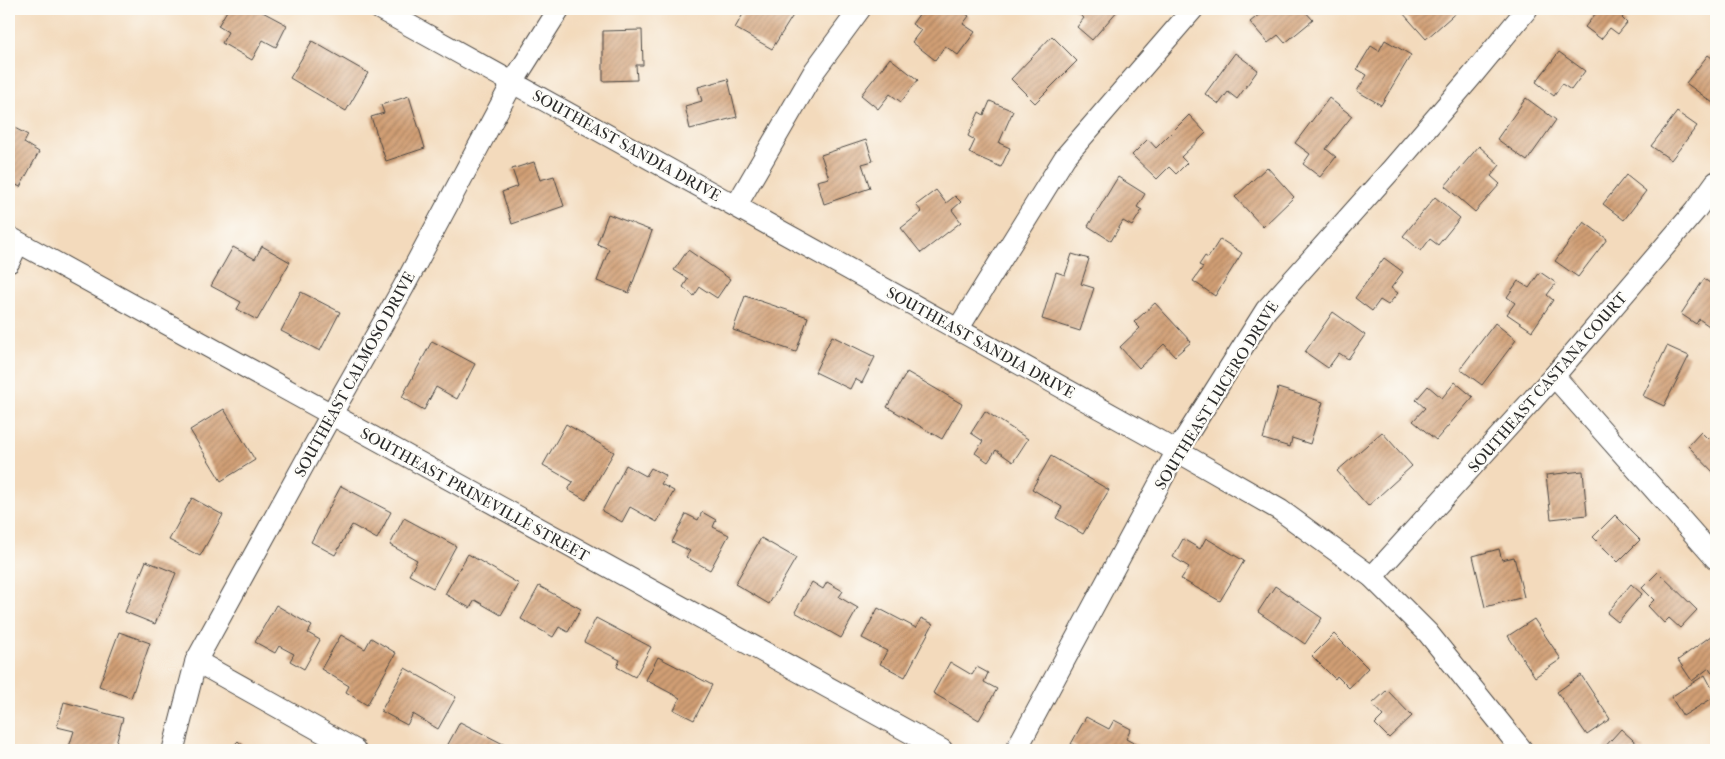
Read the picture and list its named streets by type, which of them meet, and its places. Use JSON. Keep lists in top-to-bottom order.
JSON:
{
  "streets": {
    "street": [
      "SOUTHEAST SANDIA DRIVE",
      "SOUTHEAST CALMOSO DRIVE",
      "SOUTHEAST CASTANA COURT",
      "SOUTHEAST LUCERO DRIVE",
      "SOUTHEAST PRINEVILLE STREET"
    ]
  },
  "crossings": [
    ["SOUTHEAST SANDIA DRIVE", "SOUTHEAST CALMOSO DRIVE"],
    ["SOUTHEAST SANDIA DRIVE", "SOUTHEAST CASTANA COURT"],
    ["SOUTHEAST SANDIA DRIVE", "SOUTHEAST LUCERO DRIVE"],
    ["SOUTHEAST CALMOSO DRIVE", "SOUTHEAST PRINEVILLE STREET"]
  ]
}
